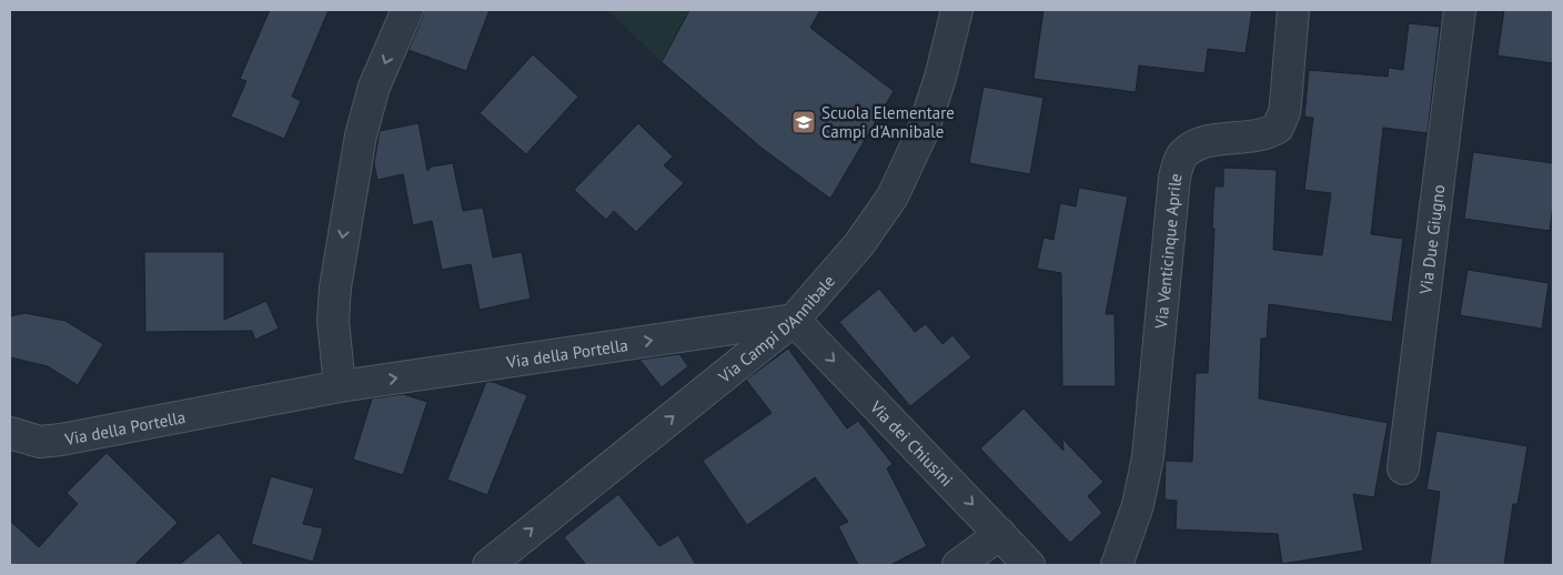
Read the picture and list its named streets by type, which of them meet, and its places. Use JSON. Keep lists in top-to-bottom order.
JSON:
{
  "streets": {
    "street": [
      "Via Due Giugno",
      "Via Venticinque Aprile",
      "Via Campi D'Annibale",
      "Via della Portella",
      "Via dei Chiusini"
    ]
  },
  "crossings": [
    ["Via Campi D'Annibale", "Via della Portella"],
    ["Via Campi D'Annibale", "Via dei Chiusini"],
    ["Via della Portella", "Via dei Chiusini"]
  ],
  "one_way": ["Via Campi D'Annibale", "Via della Portella", "Via dei Chiusini"],
  "places": {
    "school or university": ["Scuola Elementare Campi d'Annibale"]
  }
}
